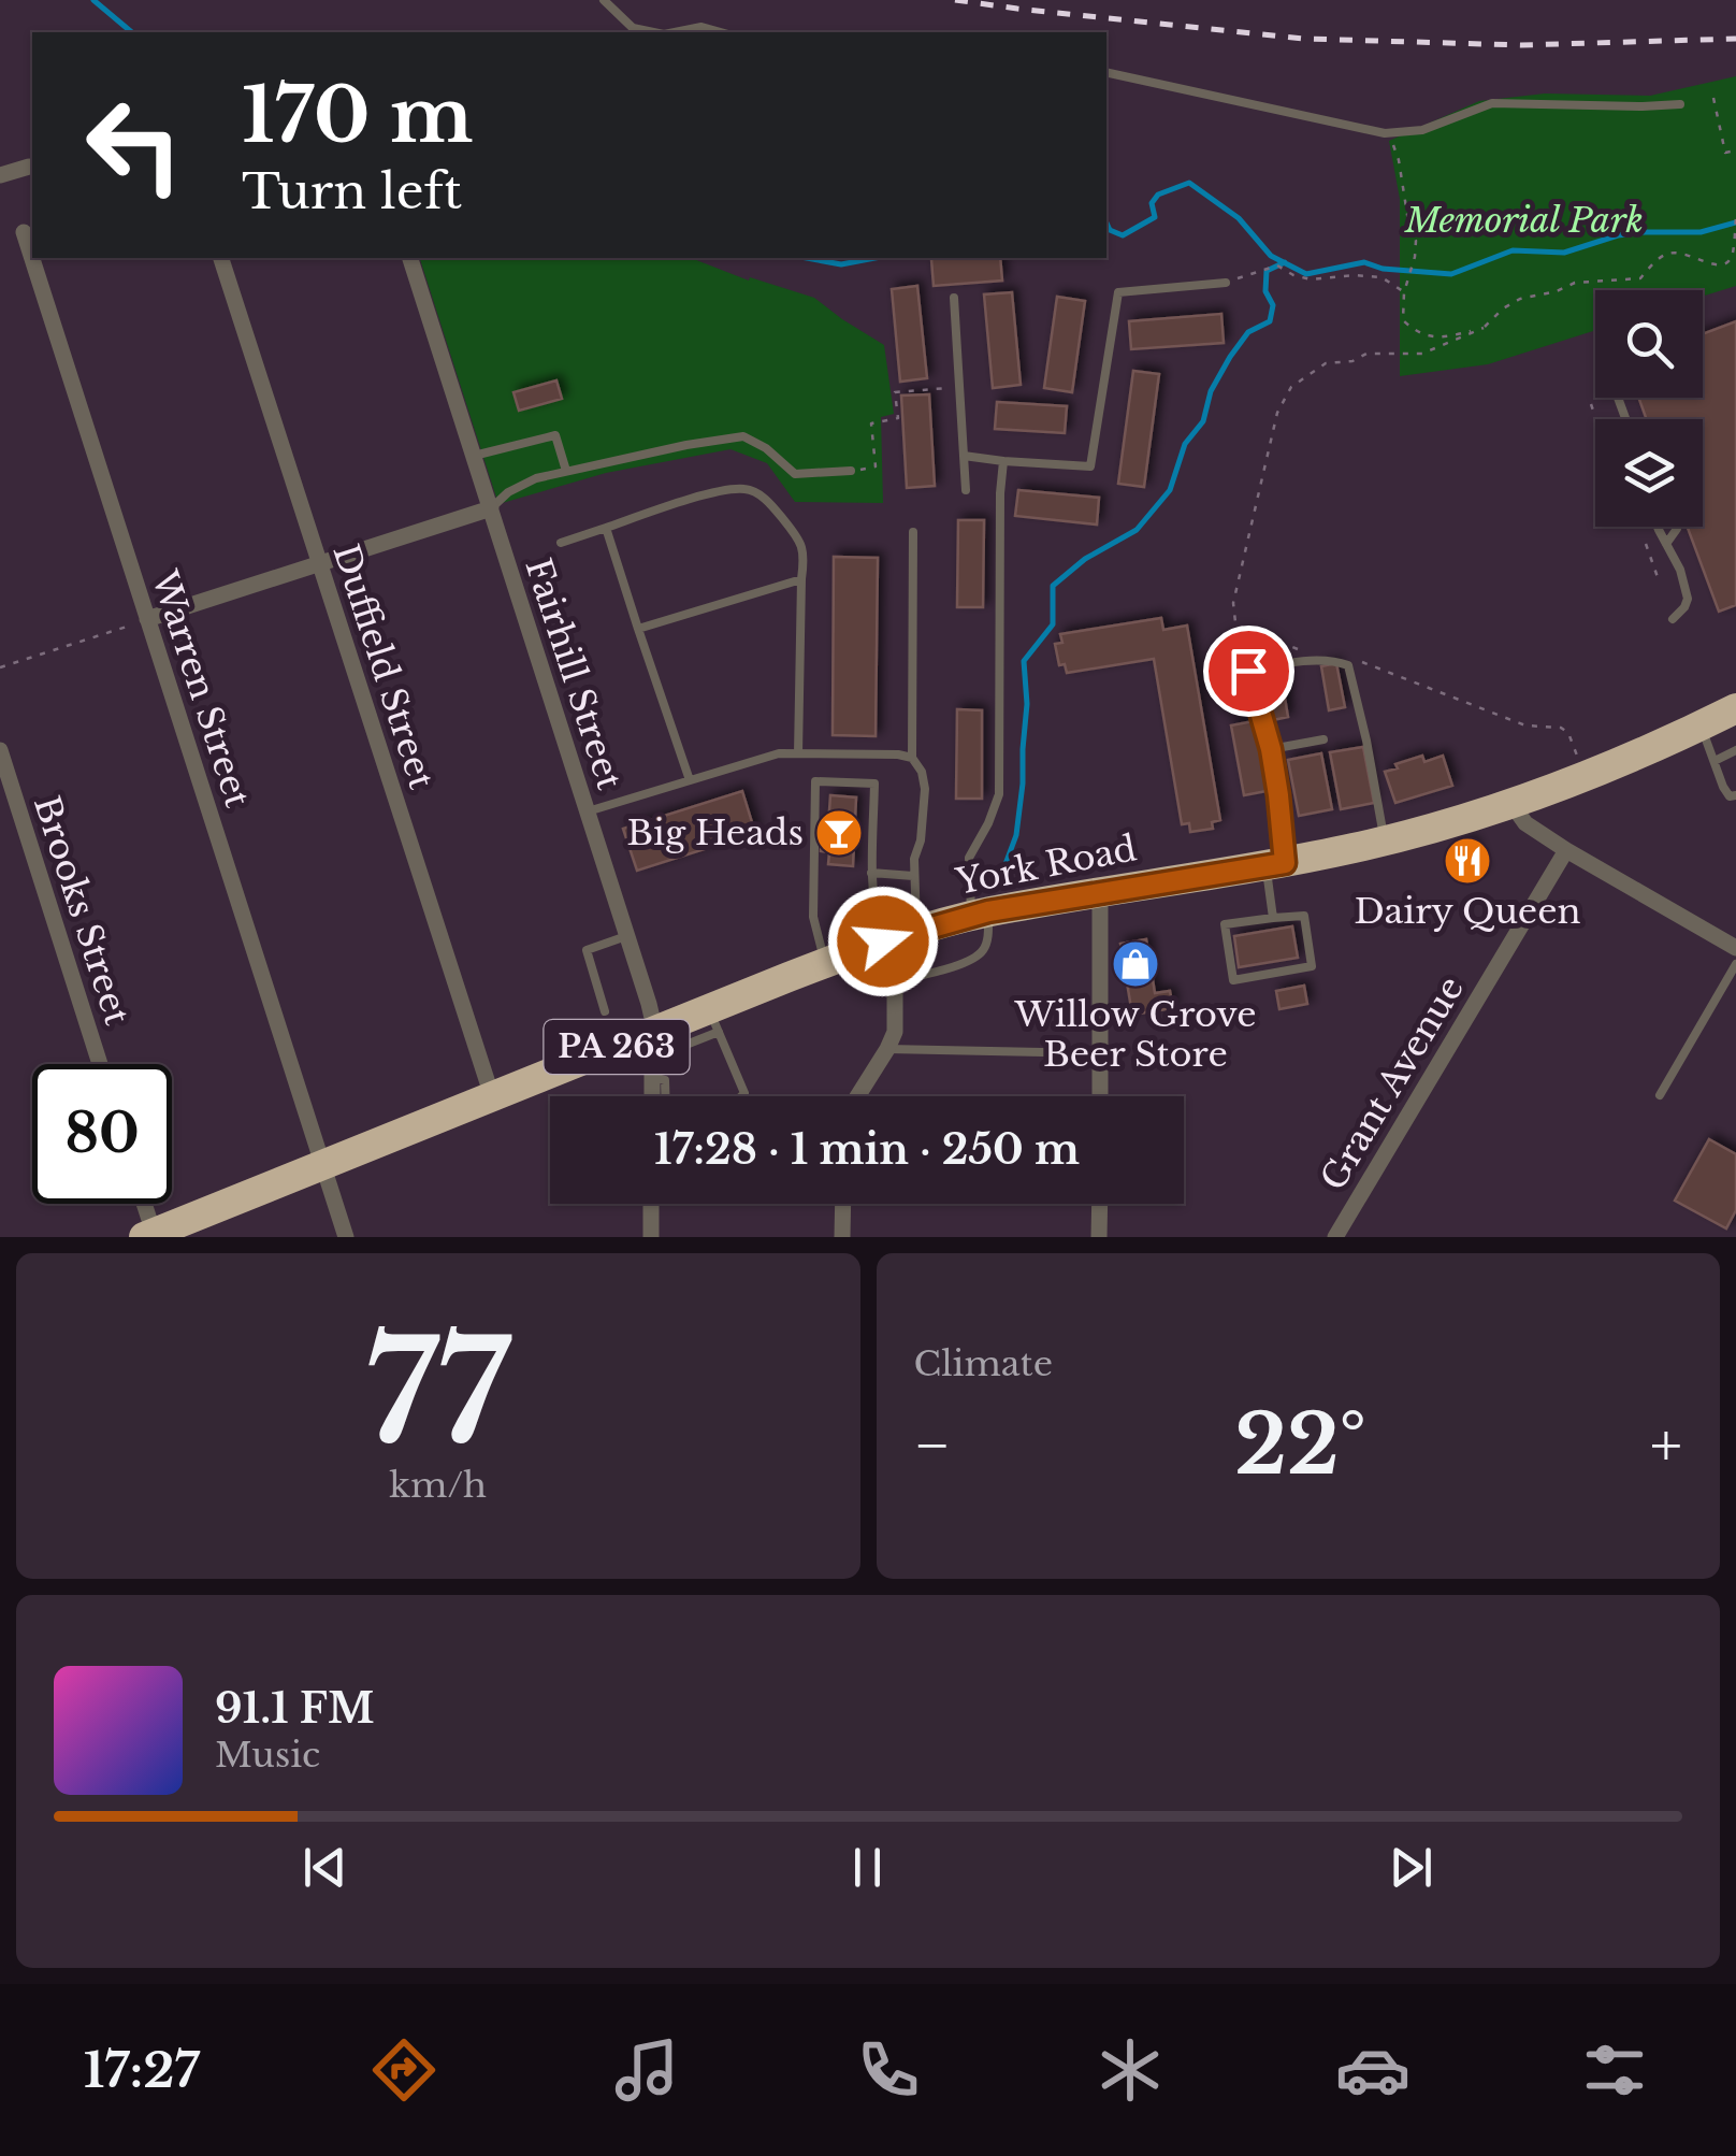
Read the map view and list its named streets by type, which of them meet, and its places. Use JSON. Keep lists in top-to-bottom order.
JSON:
{
  "streets": {
    "highway": ["York Road", "PA 263"],
    "street": [
      "Duffield Street",
      "Fairhill Street",
      "Warren Street",
      "Brooks Street",
      "Grant Avenue"
    ]
  },
  "crossings": [
    ["Duffield Street", "York Road"],
    ["Fairhill Street", "York Road"],
    ["Warren Street", "York Road"]
  ],
  "parks": ["Memorial Park"],
  "places": {
    "bar": ["Big Heads"],
    "restaurant": ["Dairy Queen"],
    "shop": ["Willow Grove Beer Store"]
  },
  "page": {
    "turn": ["170 m", "Turn left"],
    "limit": "80",
    "trip": "17:28 · 1 min · 250 m",
    "tile": [
      ["77", "km/h"],
      "Climate"
    ],
    "heat": ["−", "22°", "+"],
    "song": ["91.1 FM", "Music"],
    "tabs": "17:27"
  }
}
